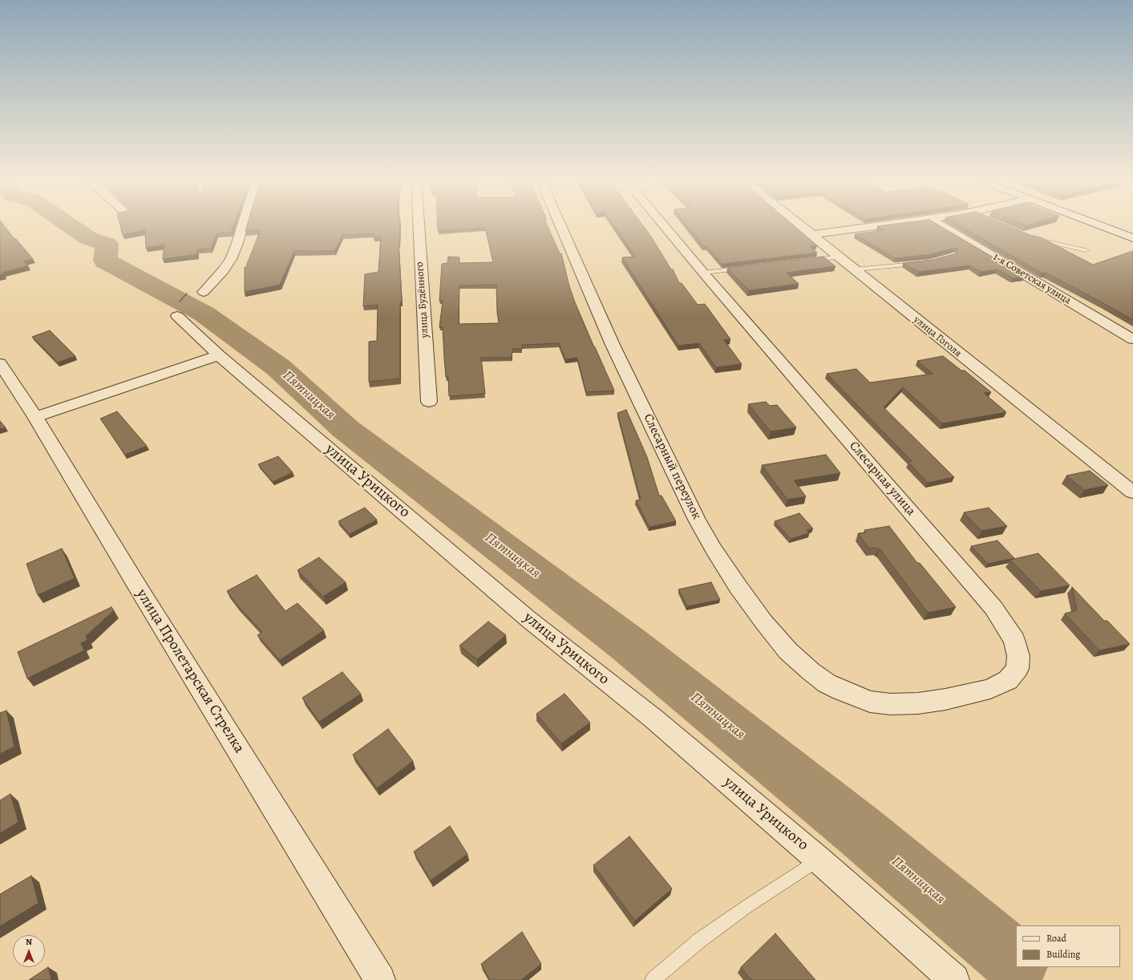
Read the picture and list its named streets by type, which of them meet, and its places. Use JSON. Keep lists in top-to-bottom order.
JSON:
{
  "streets": {
    "street": [
      "1-я Советская улица",
      "улица Будённого",
      "улица Гоголя",
      "Слесарный переулок",
      "Слесарная улица",
      "улица Урицкого",
      "улица Пролетарская Стрелка"
    ]
  },
  "crossings": [
    ["Слесарный переулок", "Слесарная улица"]
  ],
  "water": ["Пятницкая"],
  "legend": ["Road", "Building"],
  "north": "top"
}
